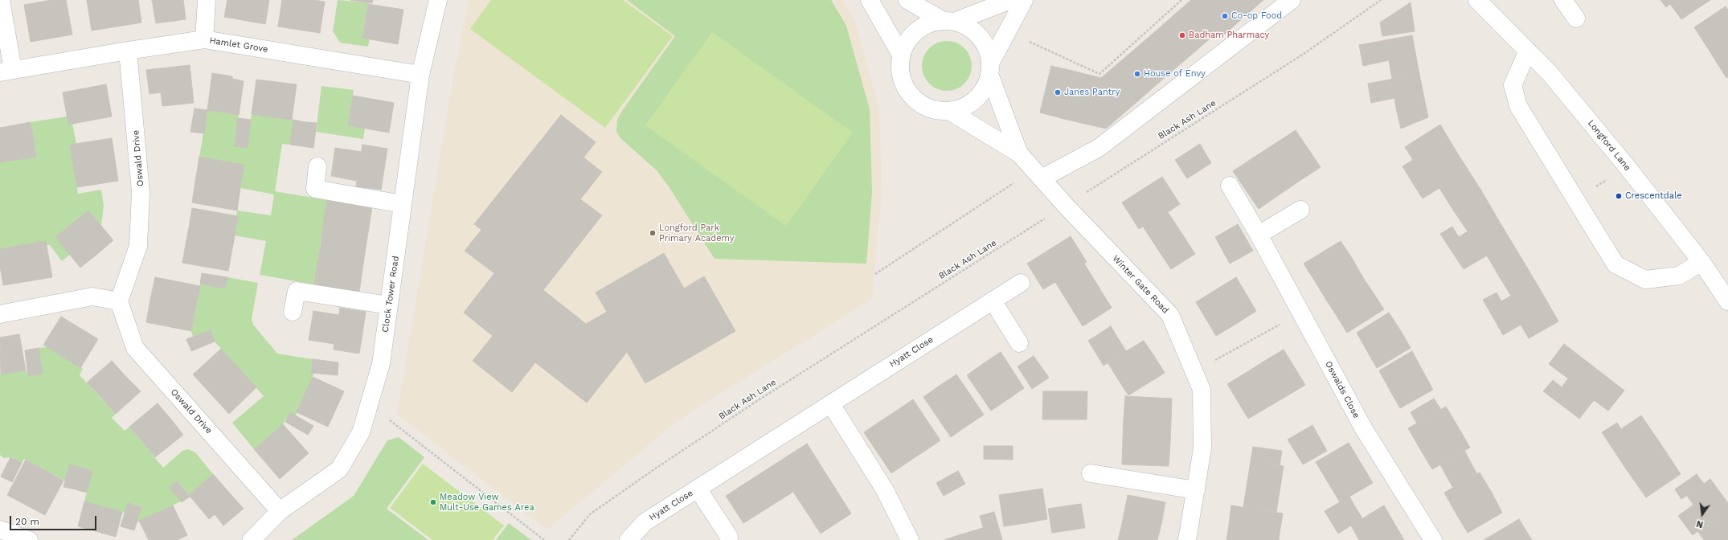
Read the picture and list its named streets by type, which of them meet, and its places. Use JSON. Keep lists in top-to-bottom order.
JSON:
{
  "streets": {
    "street": [
      "Hamlet Grove",
      "Longford Lane",
      "Oswald Drive",
      "Winter Gate Road",
      "Clock Tower Road",
      "Hyatt Close",
      "Oswalds Close"
    ],
    "path": ["Black Ash Lane"]
  },
  "crossings": [
    ["Hamlet Grove", "Oswald Drive"],
    ["Hamlet Grove", "Clock Tower Road"],
    ["Black Ash Lane", "Winter Gate Road"],
    ["Oswald Drive", "Clock Tower Road"]
  ],
  "places": [
    "Co-op Food",
    "Badham Pharmacy",
    "House of Envy",
    "Janes Pantry",
    "Crescentdale",
    "Longford Park Primary Academy",
    "Meadow View Mult-Use Games Area"
  ],
  "scale_bar": "20 m",
  "north": "bottom"
}
